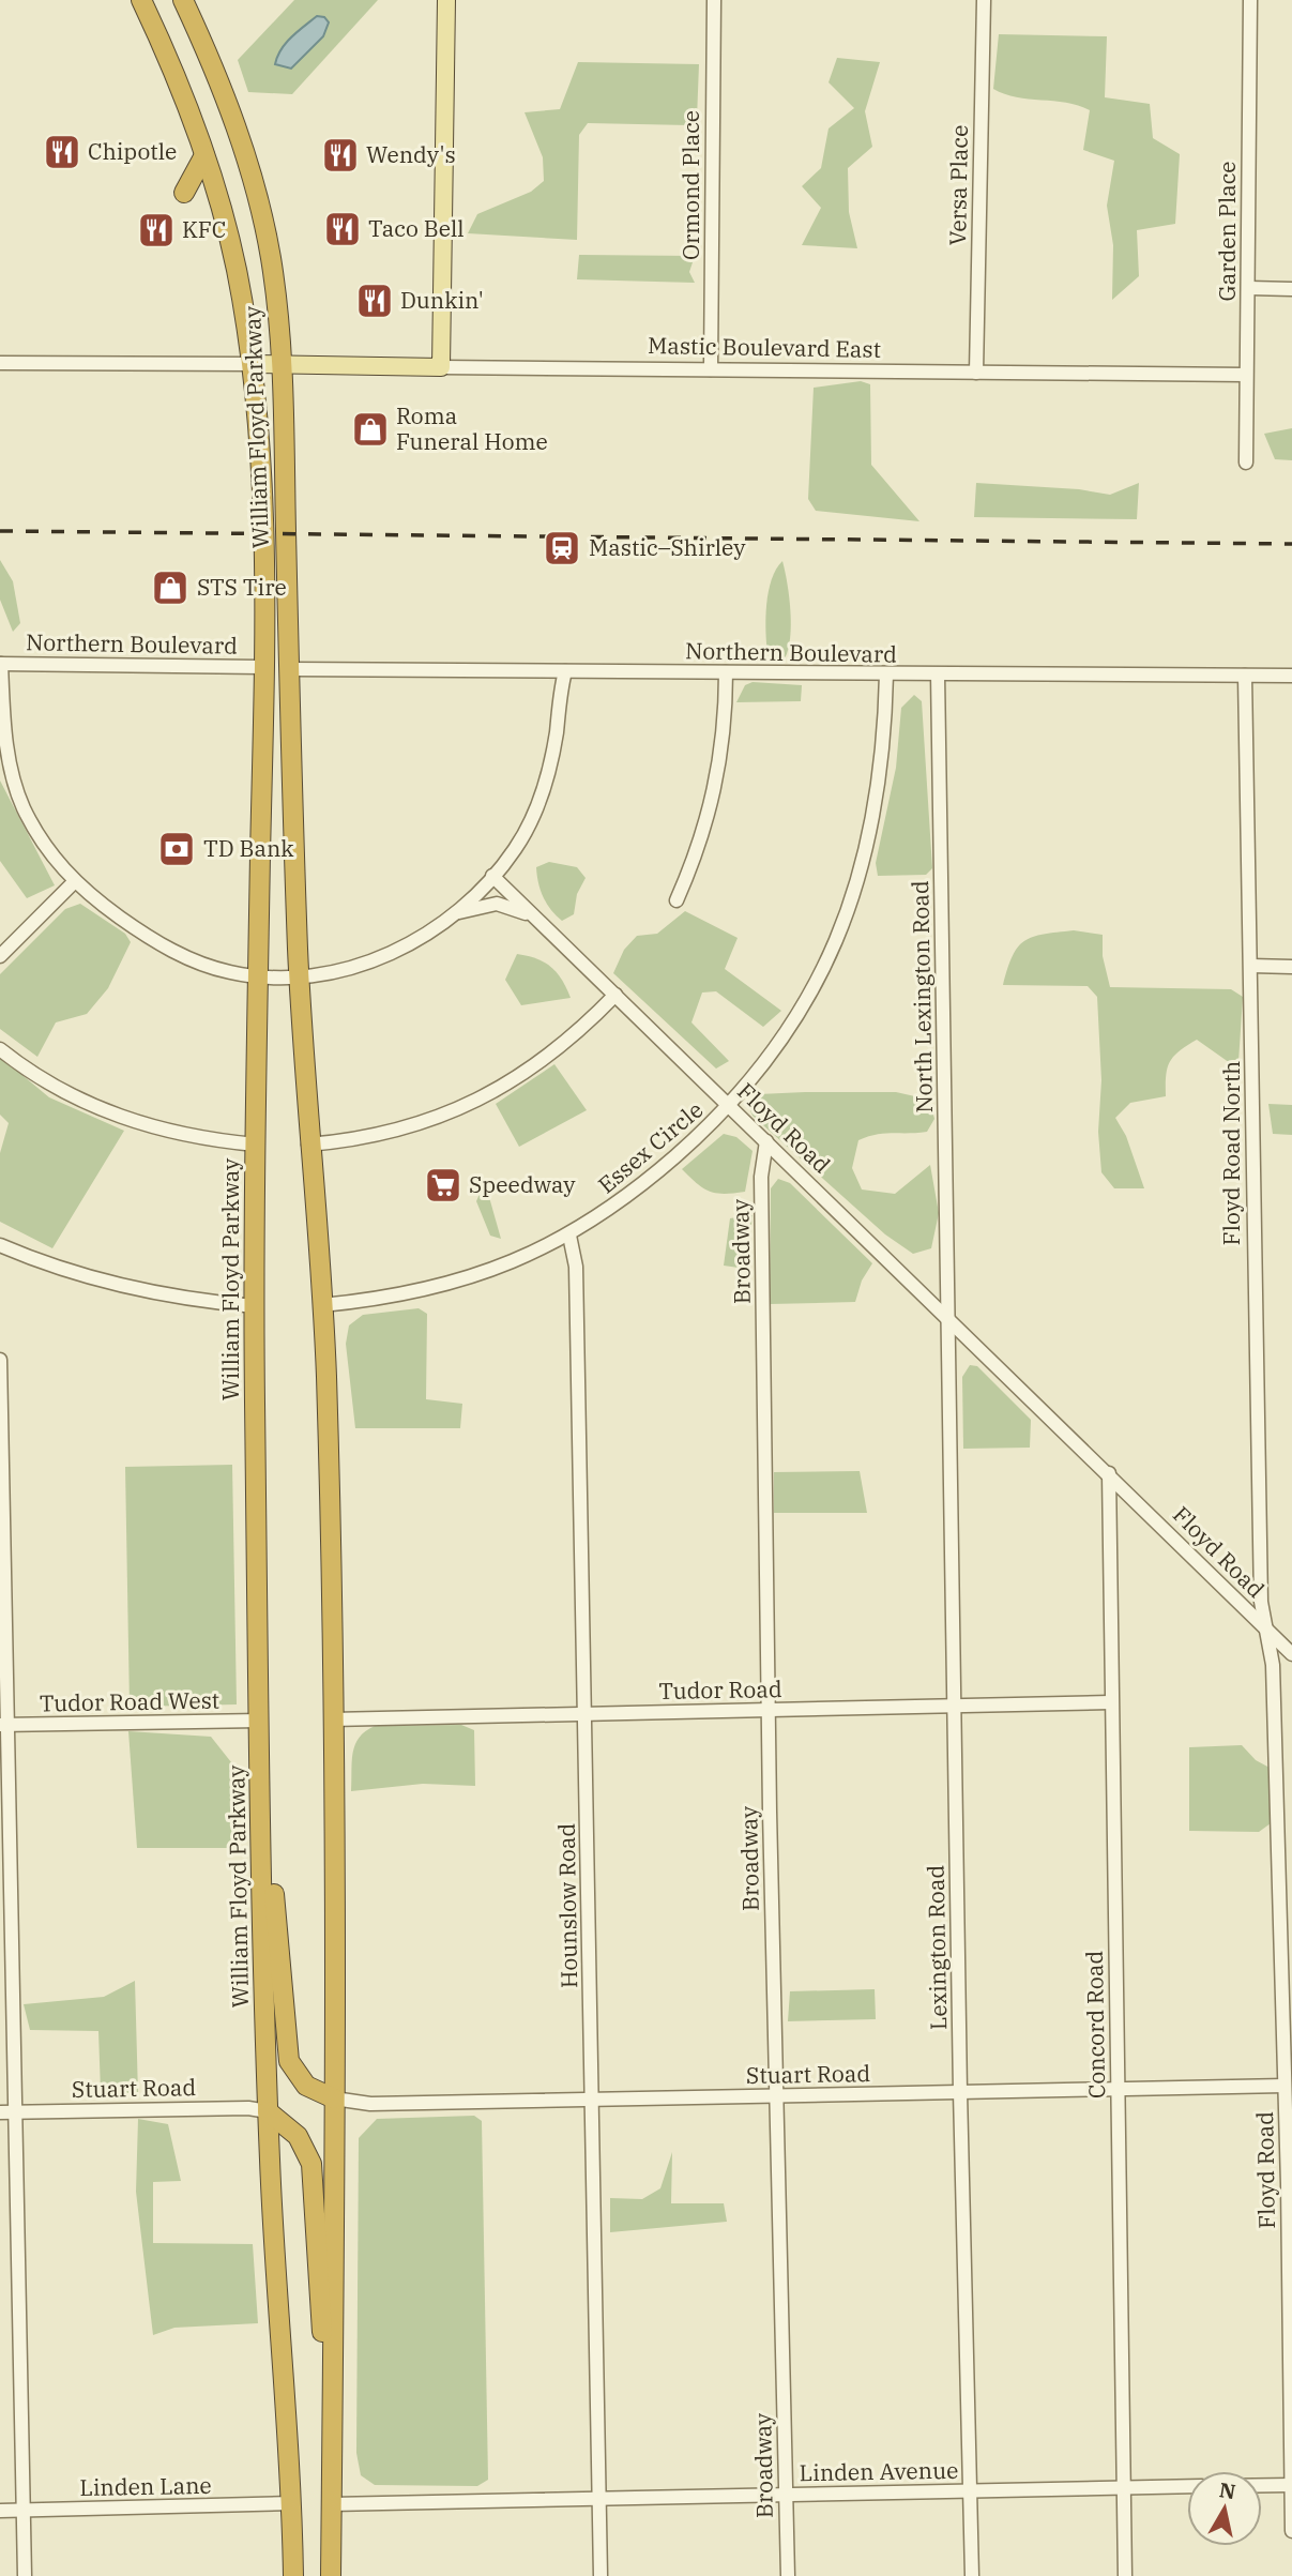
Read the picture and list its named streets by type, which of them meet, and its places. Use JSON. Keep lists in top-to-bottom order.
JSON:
{
  "streets": {
    "highway": ["William Floyd Parkway"],
    "main road": ["Mastic Boulevard East"],
    "street": [
      "Ormond Place",
      "Versa Place",
      "Garden Place",
      "Northern Boulevard",
      "North Lexington Road",
      "Floyd Road",
      "Essex Circle",
      "Floyd Road North",
      "Broadway",
      "Tudor Road",
      "Tudor Road West",
      "Hounslow Road",
      "Lexington Road",
      "Concord Road",
      "Stuart Road",
      "Linden Avenue",
      "Linden Lane"
    ]
  },
  "crossings": [
    ["Ormond Place", "Mastic Boulevard East"],
    ["Versa Place", "Mastic Boulevard East"],
    ["Garden Place", "Mastic Boulevard East"],
    ["Mastic Boulevard East", "William Floyd Parkway"],
    ["William Floyd Parkway", "Northern Boulevard"],
    ["William Floyd Parkway", "Essex Circle"],
    ["William Floyd Parkway", "Tudor Road"],
    ["William Floyd Parkway", "Tudor Road West"],
    ["William Floyd Parkway", "Stuart Road"],
    ["William Floyd Parkway", "Linden Avenue"],
    ["William Floyd Parkway", "Linden Lane"],
    ["Northern Boulevard", "North Lexington Road"],
    ["Northern Boulevard", "Essex Circle"],
    ["Northern Boulevard", "Floyd Road North"],
    ["North Lexington Road", "Floyd Road"],
    ["North Lexington Road", "Lexington Road"],
    ["Floyd Road", "Essex Circle"],
    ["Floyd Road", "Floyd Road North"],
    ["Floyd Road", "Broadway"],
    ["Floyd Road", "Lexington Road"],
    ["Floyd Road", "Concord Road"],
    ["Floyd Road", "Stuart Road"],
    ["Essex Circle", "Hounslow Road"],
    ["Broadway", "Tudor Road"],
    ["Broadway", "Stuart Road"],
    ["Broadway", "Linden Avenue"],
    ["Tudor Road", "Hounslow Road"],
    ["Tudor Road", "Lexington Road"],
    ["Tudor Road", "Concord Road"],
    ["Hounslow Road", "Stuart Road"],
    ["Hounslow Road", "Linden Avenue"],
    ["Lexington Road", "Stuart Road"],
    ["Lexington Road", "Linden Avenue"],
    ["Concord Road", "Stuart Road"],
    ["Concord Road", "Linden Avenue"]
  ],
  "places": {
    "restaurant": [
      "Chipotle",
      "Wendy's",
      "Taco Bell",
      "KFC",
      "Dunkin'"
    ],
    "shop": ["Roma Funeral Home", "STS Tire"],
    "station": ["Mastic–Shirley"],
    "bank": ["TD Bank"],
    "supermarket": ["Speedway"]
  },
  "north": "top"
}
